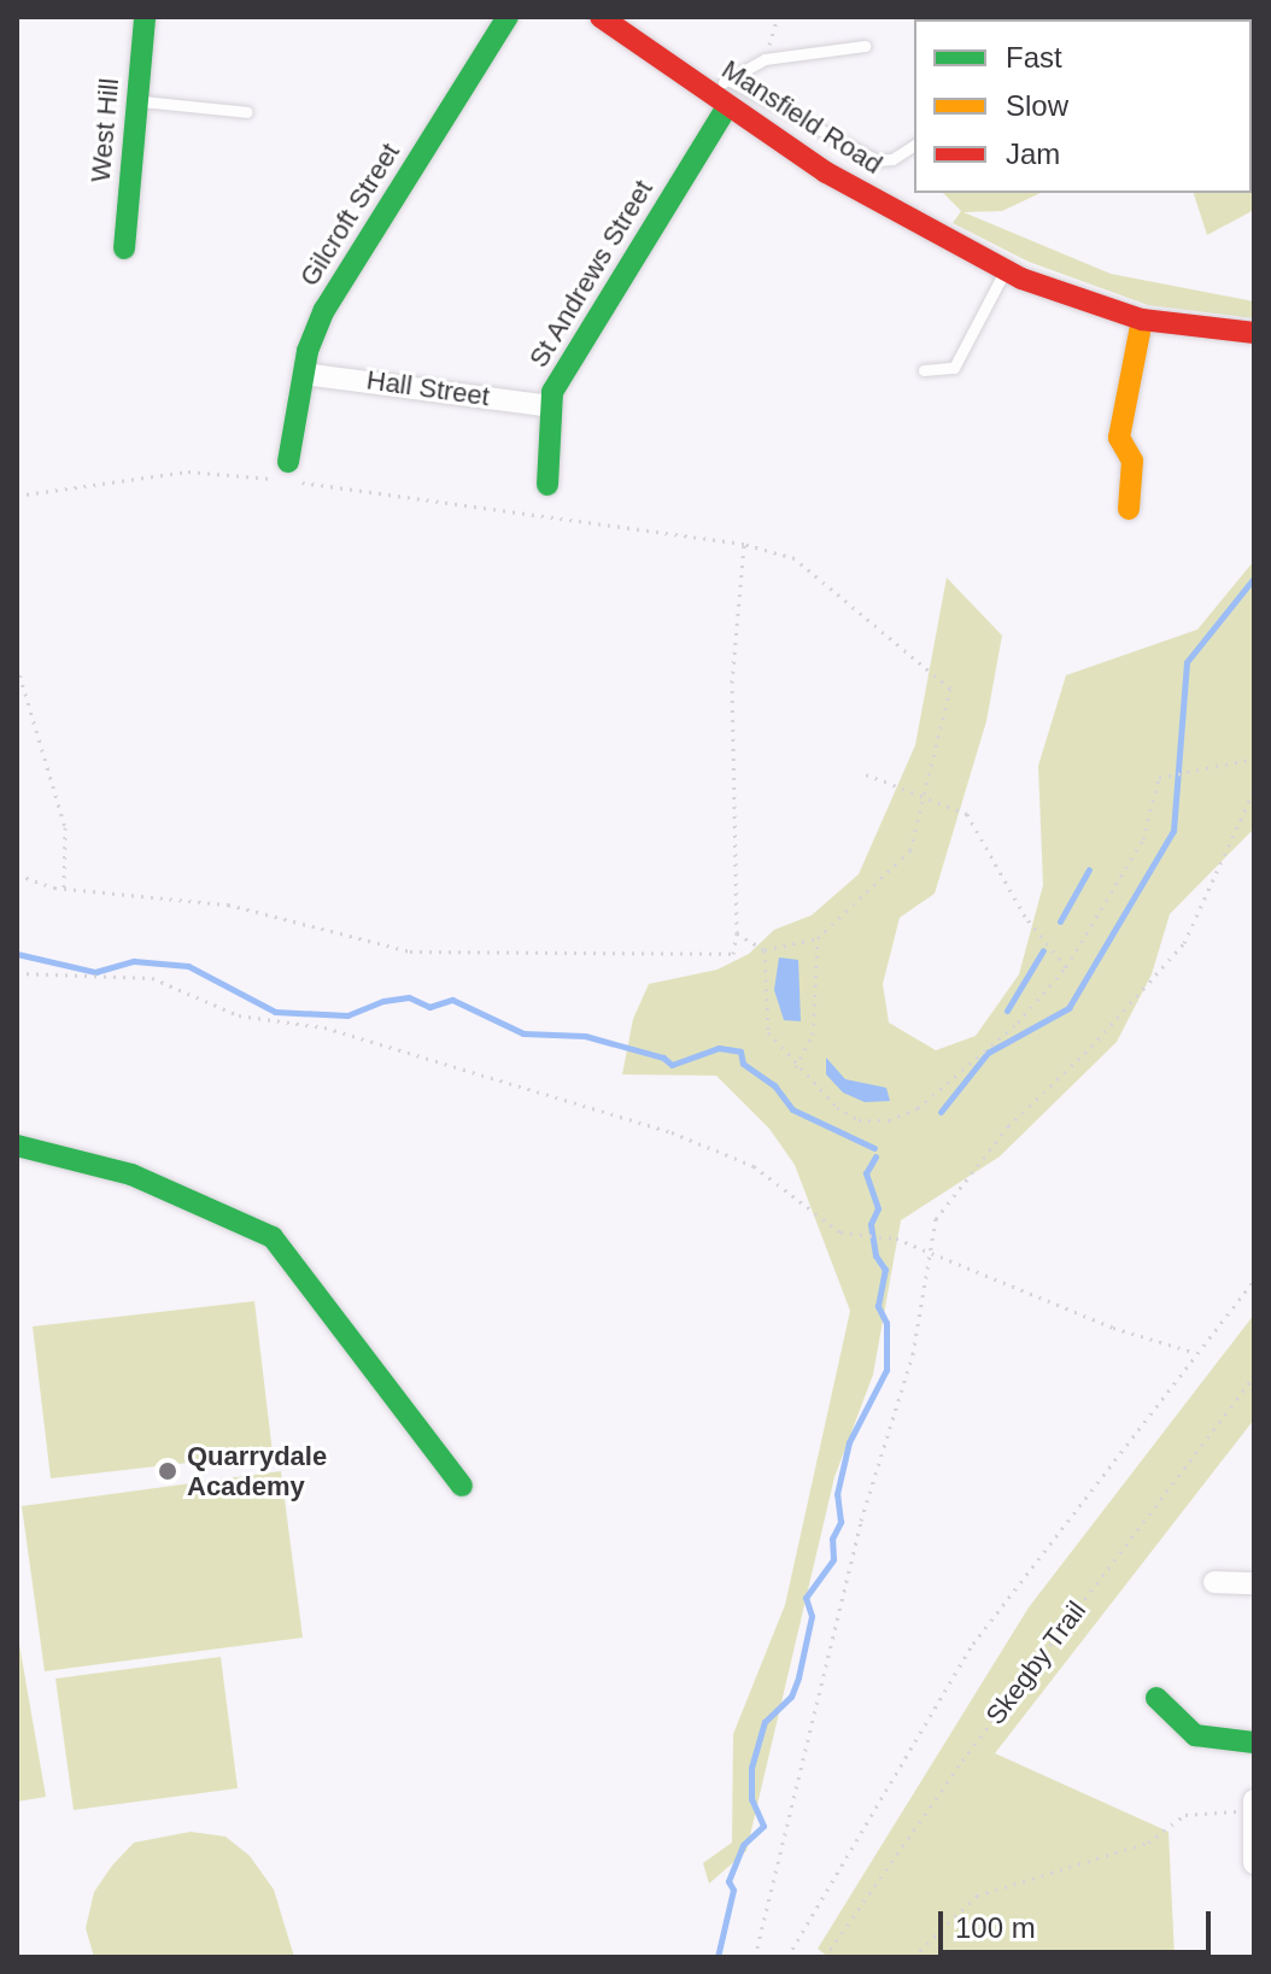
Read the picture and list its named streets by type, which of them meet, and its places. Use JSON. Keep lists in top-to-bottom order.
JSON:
{
  "streets": {
    "street": [
      "Mansfield Road",
      "West Hill",
      "Gilcroft Street",
      "St Andrews Street",
      "Hall Street"
    ],
    "path": ["Skegby Trail"]
  },
  "crossings": [
    ["Mansfield Road", "St Andrews Street"],
    ["Gilcroft Street", "Hall Street"],
    ["St Andrews Street", "Hall Street"]
  ],
  "places": ["Quarrydale Academy"],
  "legend": ["Fast", "Slow", "Jam"],
  "scale_bar": "100 m"
}
